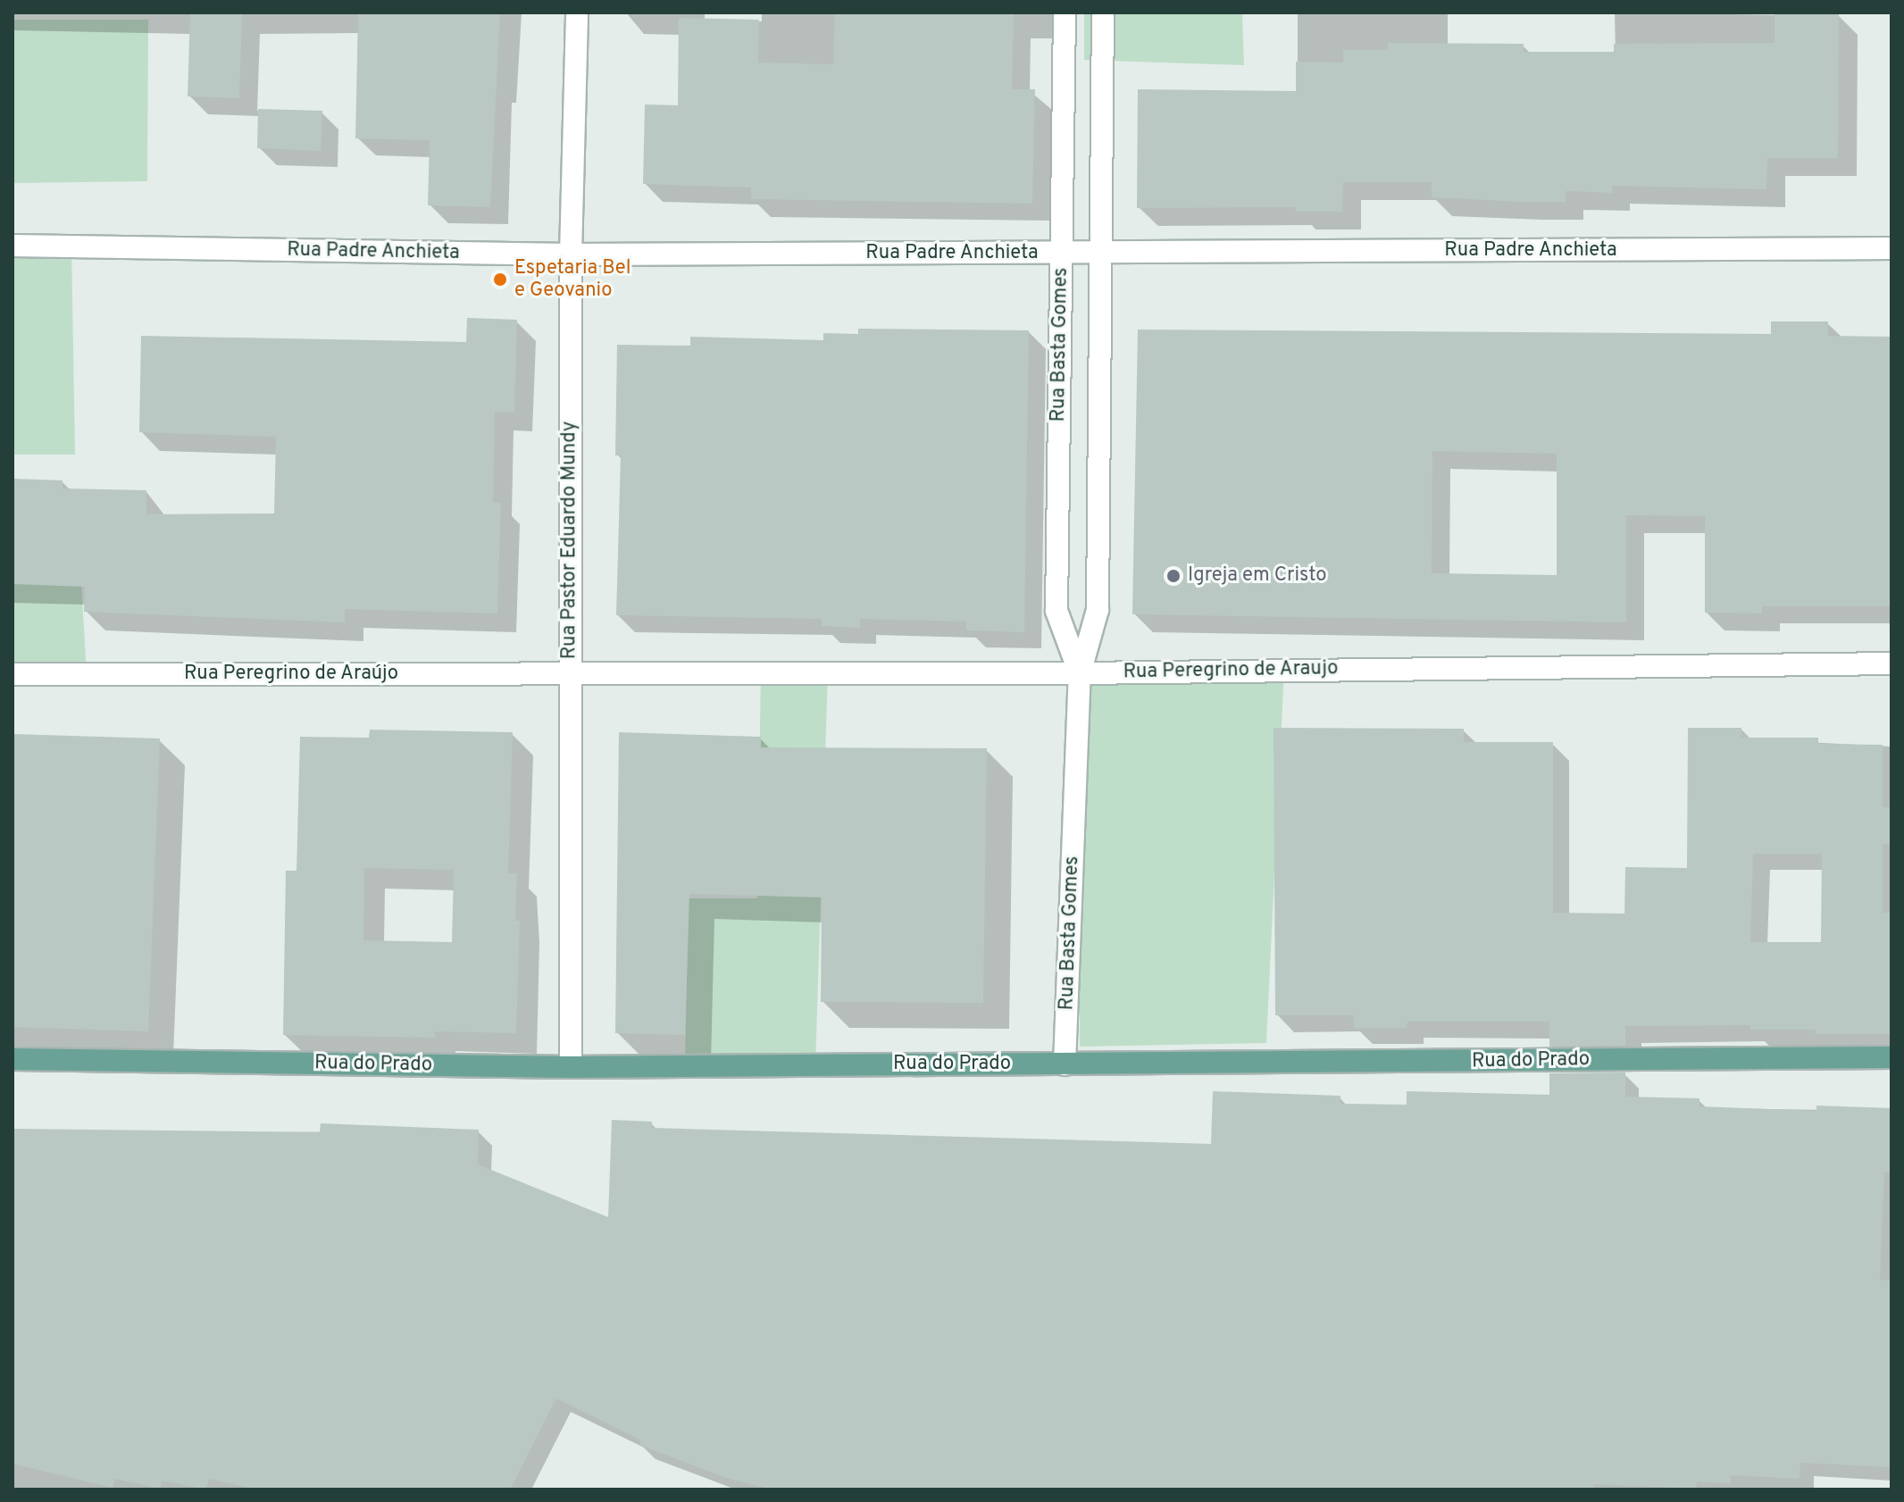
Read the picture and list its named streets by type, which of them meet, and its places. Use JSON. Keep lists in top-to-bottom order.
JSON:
{
  "streets": {
    "main road": ["Rua do Prado"],
    "street": [
      "Rua Padre Anchieta",
      "Rua Basta Gomes",
      "Rua Pastor Eduardo Mundy",
      "Rua Peregrino de Araujo",
      "Rua Peregrino de Araújo"
    ]
  },
  "crossings": [
    ["Rua Padre Anchieta", "Rua Basta Gomes"],
    ["Rua Padre Anchieta", "Rua Pastor Eduardo Mundy"],
    ["Rua Basta Gomes", "Rua Peregrino de Araujo"],
    ["Rua Basta Gomes", "Rua do Prado"],
    ["Rua Pastor Eduardo Mundy", "Rua Peregrino de Araujo"],
    ["Rua Pastor Eduardo Mundy", "Rua Peregrino de Araújo"],
    ["Rua Pastor Eduardo Mundy", "Rua do Prado"],
    ["Rua Peregrino de Araujo", "Rua Peregrino de Araújo"]
  ],
  "places": ["Espetaria Bel e Geovanio", "Igreja em Cristo"]
}
